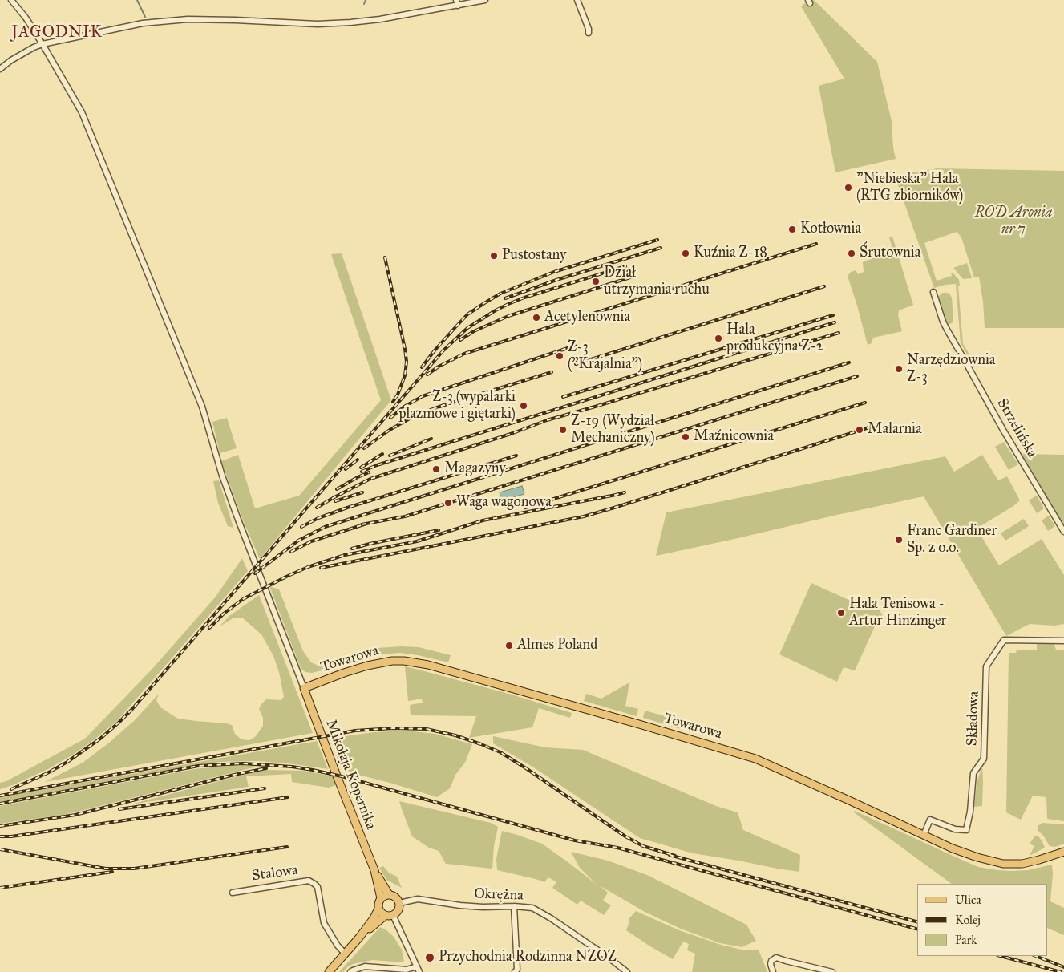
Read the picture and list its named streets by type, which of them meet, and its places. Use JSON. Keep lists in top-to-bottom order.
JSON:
{
  "streets": {
    "main road": ["Towarowa", "Mikołaja Kopernika"],
    "street": [
      "Strzelińska",
      "Składowa",
      "Stalowa",
      "Okrężna"
    ]
  },
  "crossings": [
    ["Towarowa", "Składowa"],
    ["Towarowa", "Mikołaja Kopernika"],
    ["Mikołaja Kopernika", "Okrężna"]
  ],
  "districts": ["JAGODNIK"],
  "parks": ["ROD Aronia nr 7"],
  "places": [
    "\"Niebieska\" Hala (RTG zbiorników)",
    "Kotłownia",
    "Kuźnia Z-18",
    "Śrutownia",
    "Pustostany",
    "Dział utrzymania ruchu",
    "Acetylenownia",
    "Hala produkcyjna Z-2",
    "Z-3 (\"Krajalnia\")",
    "Narzędziownia Z-3",
    "Z-3 (wypalarki plazmowe i giętarki)",
    "Z-19 (Wydział Mechaniczny)",
    "Malarnia",
    "Maźnicownia",
    "Magazyny",
    "Waga wagonowa",
    "Franc Gardiner Sp. z o.o.",
    "Hala Tenisowa - Artur Hinzinger",
    "Almes Poland",
    "Przychodnia Rodzinna NZOZ"
  ],
  "legend": ["Ulica", "Kolej", "Park"]
}
